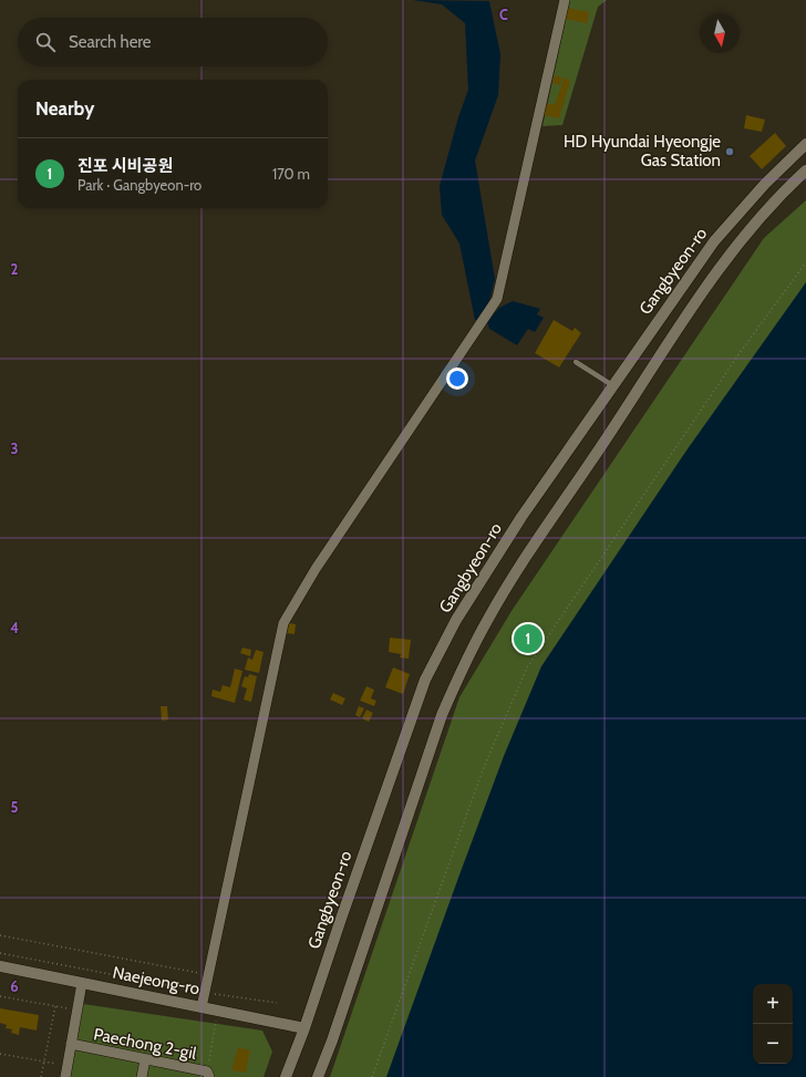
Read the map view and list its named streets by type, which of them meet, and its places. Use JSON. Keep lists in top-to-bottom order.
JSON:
{
  "streets": {
    "street": ["Gangbyeon-ro", "Naejeong-ro", "Paechong 2-gil"]
  },
  "crossings": [
    ["Gangbyeon-ro", "Naejeong-ro"]
  ],
  "places": ["HD Hyundai Hyeongje Gas Station"],
  "north": "bottom",
  "page": {
    "search": "Search here",
    "heading": "Nearby",
    "list": [
      {
        "mark": "1",
        "name": "진포 시비공원",
        "note": "Park · Gangbyeon-ro",
        "value": "170 m"
      }
    ],
    "pins": "1",
    "map_buttons": ["+", "−"]
  },
  "grid": {
    "columns": ["C"],
    "rows": [
      "2",
      "3",
      "4",
      "5",
      "6"
    ]
  }
}
